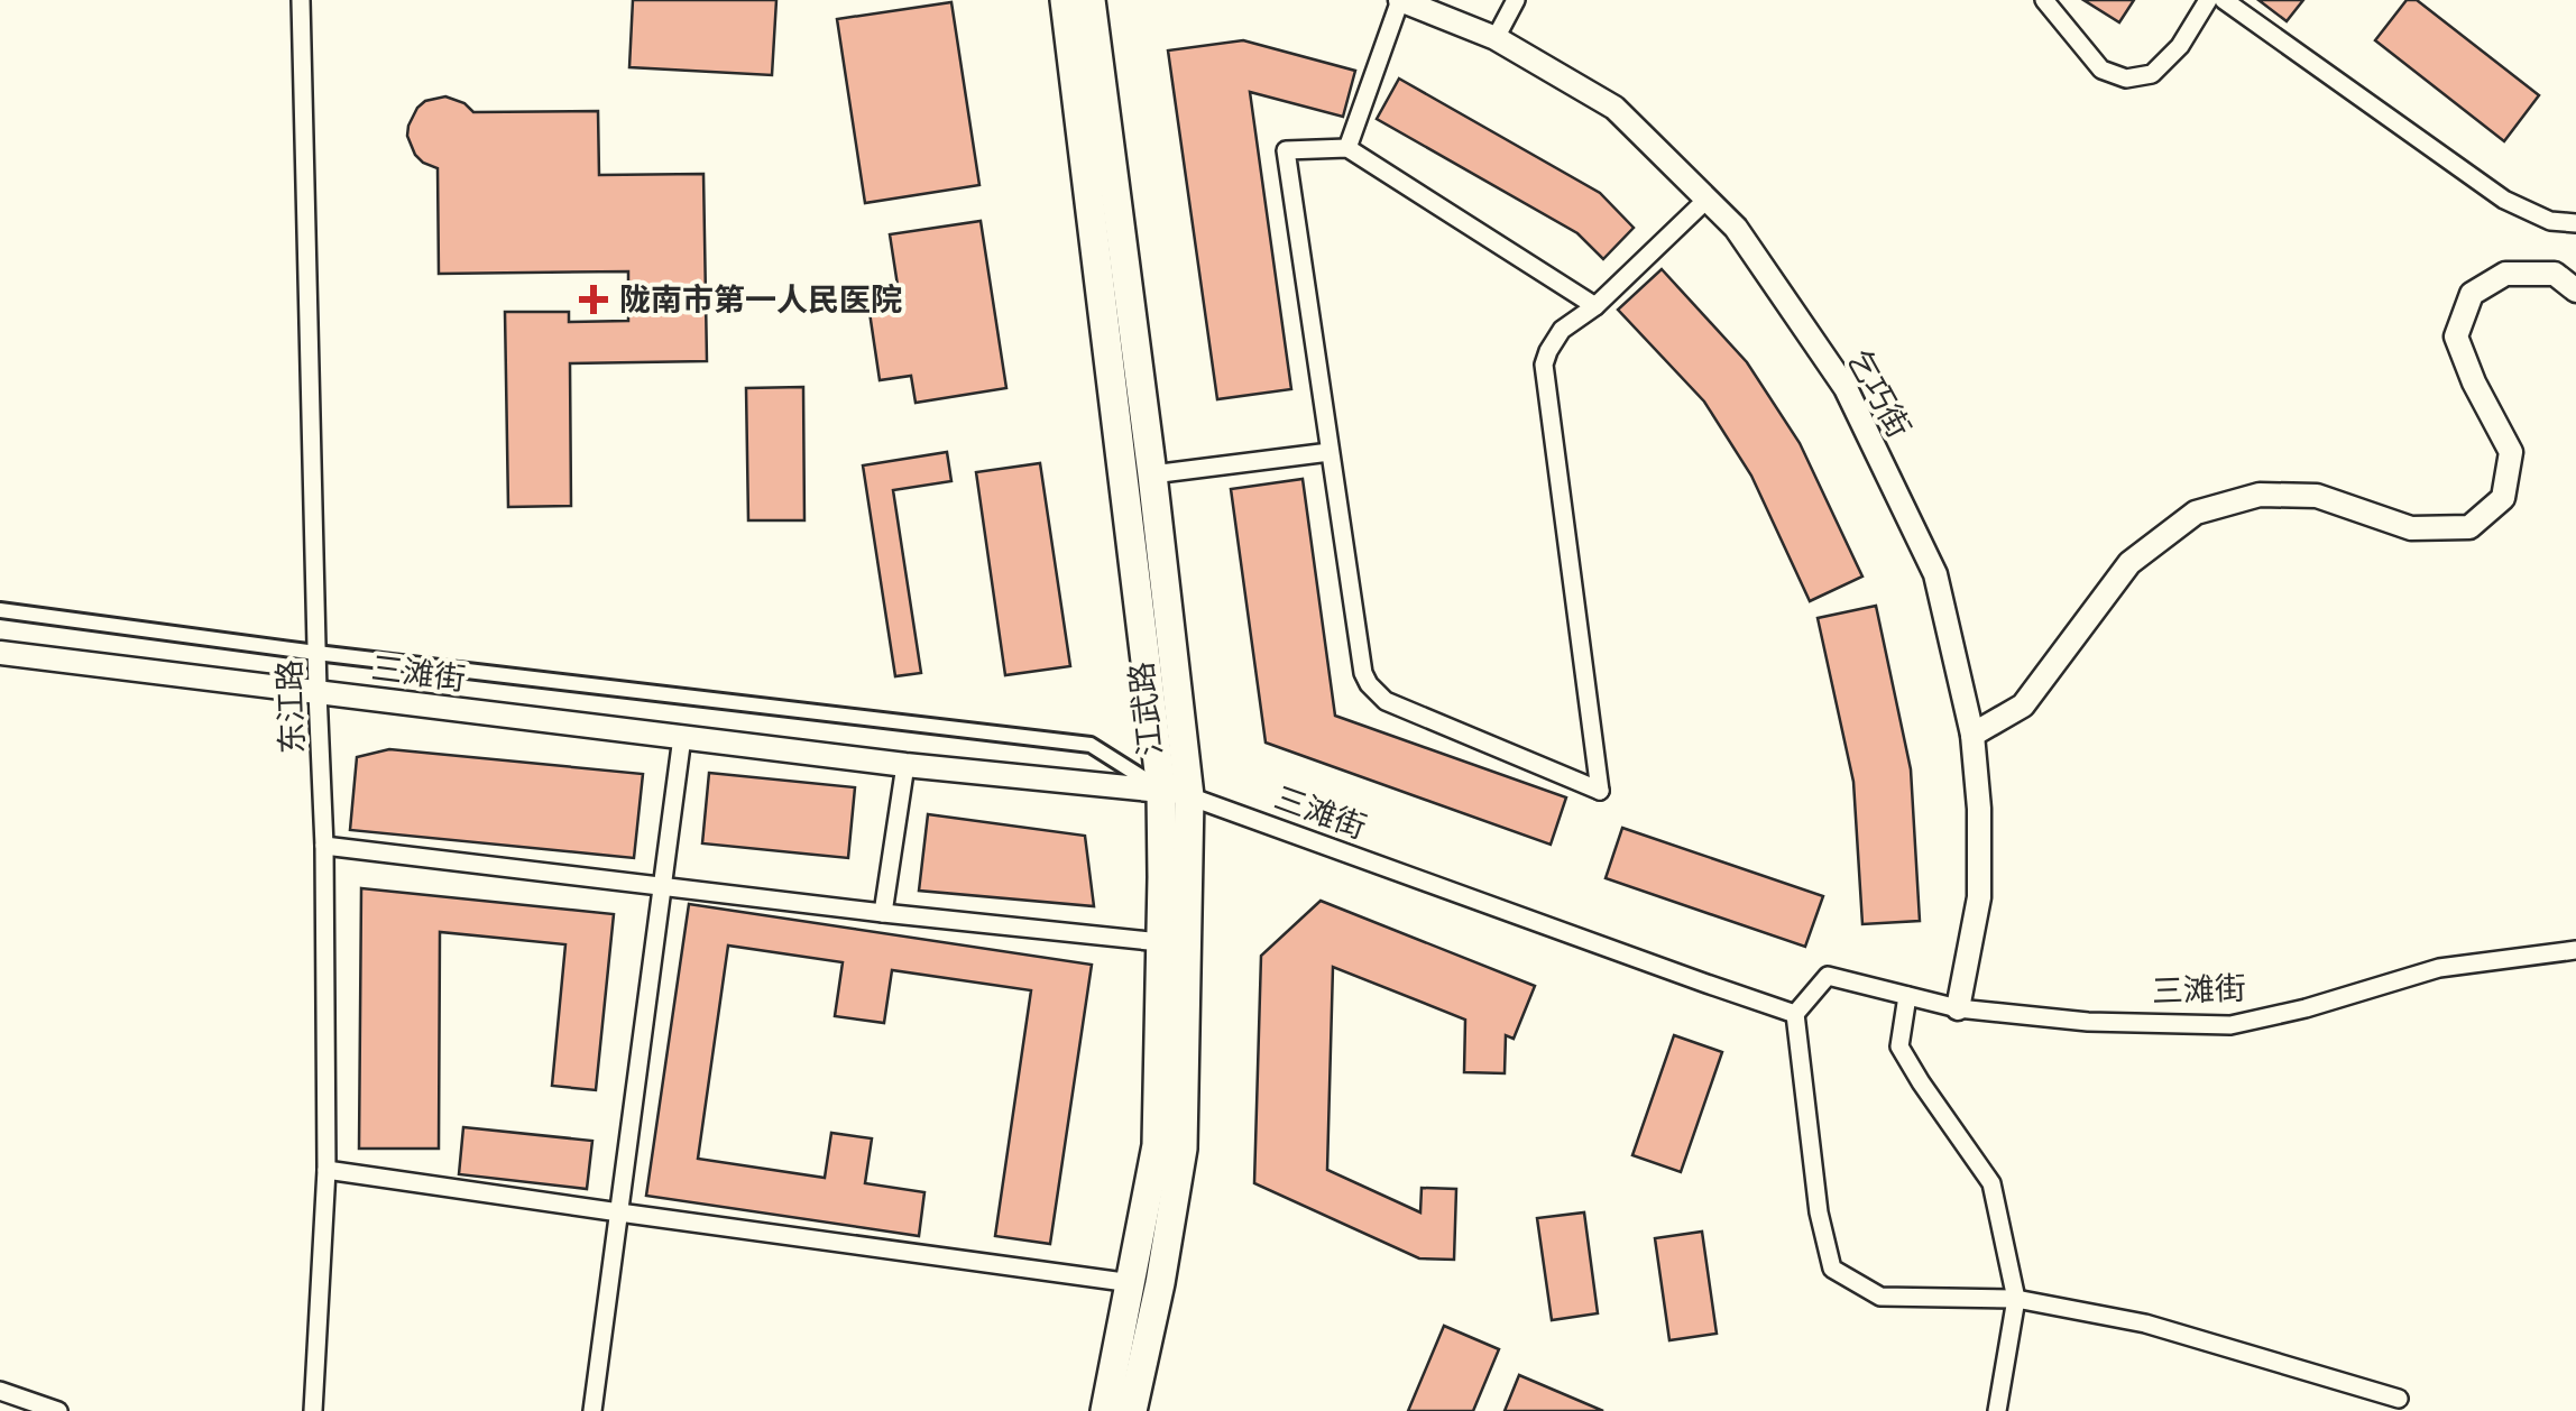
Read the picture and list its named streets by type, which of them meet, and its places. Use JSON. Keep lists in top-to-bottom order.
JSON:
{
  "streets": {
    "main road": ["江武路"],
    "street": ["乞巧街", "三滩街", "东江路"]
  },
  "crossings": [
    ["乞巧街", "三滩街"],
    ["三滩街", "东江路"],
    ["三滩街", "江武路"]
  ],
  "places": {
    "health": ["陇南市第一人民医院"]
  }
}
